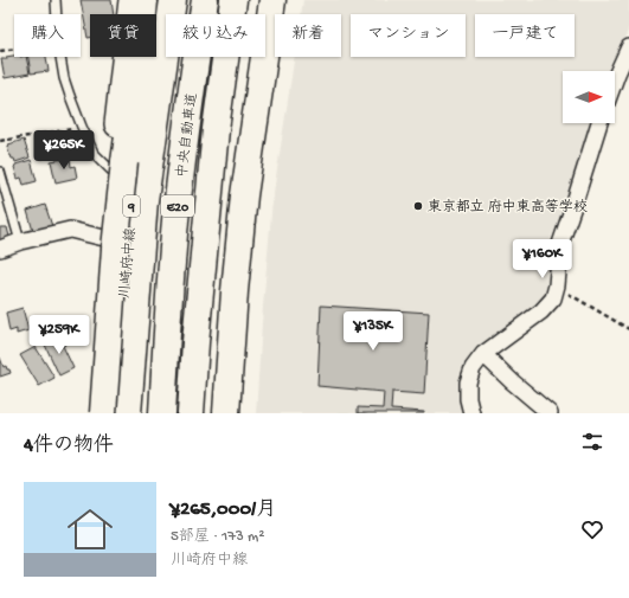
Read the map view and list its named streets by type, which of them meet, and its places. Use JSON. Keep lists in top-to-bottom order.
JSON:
{
  "streets": {
    "highway": ["中央自動車道", "E20"],
    "main road": ["9", "川崎府中線"]
  },
  "places": ["東京都立 府中東高等学校"],
  "north": "right",
  "page": {
    "chip": [
      "購入",
      "賃貸",
      "絞り込み",
      "新着",
      "マンション",
      "一戸建て"
    ],
    "price": [
      "¥265K",
      "¥160K",
      "¥135K",
      "¥259K"
    ],
    "heading": "4件の物件",
    "list": [
      {
        "name": "¥265,000/月",
        "note": "5部屋 · 173 m² · 川崎府中線"
      }
    ]
  }
}
